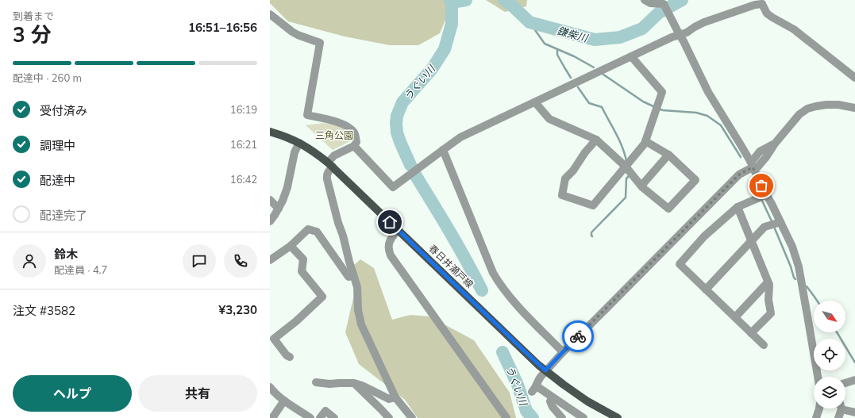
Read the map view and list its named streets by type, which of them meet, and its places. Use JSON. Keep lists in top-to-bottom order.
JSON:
{
  "streets": {
    "main road": ["春日井瀬戸線"]
  },
  "water": ["鎌柴川", "うぐい川"],
  "parks": ["三角公園"],
  "north": "bottom right",
  "page": {
    "heading": ["3 分", "到着まで", "16:51–16:56"],
    "panel": [
      "鈴木",
      "配達員 · 4.7",
      "注文 #3582",
      "¥3,230"
    ],
    "bar": "配達中 · 260 m",
    "list": [
      ["受付済み", "16:19"],
      ["調理中", "16:21"],
      ["配達中", "16:42"],
      "配達完了"
    ],
    "buttons": ["ヘルプ", "共有"]
  }
}
